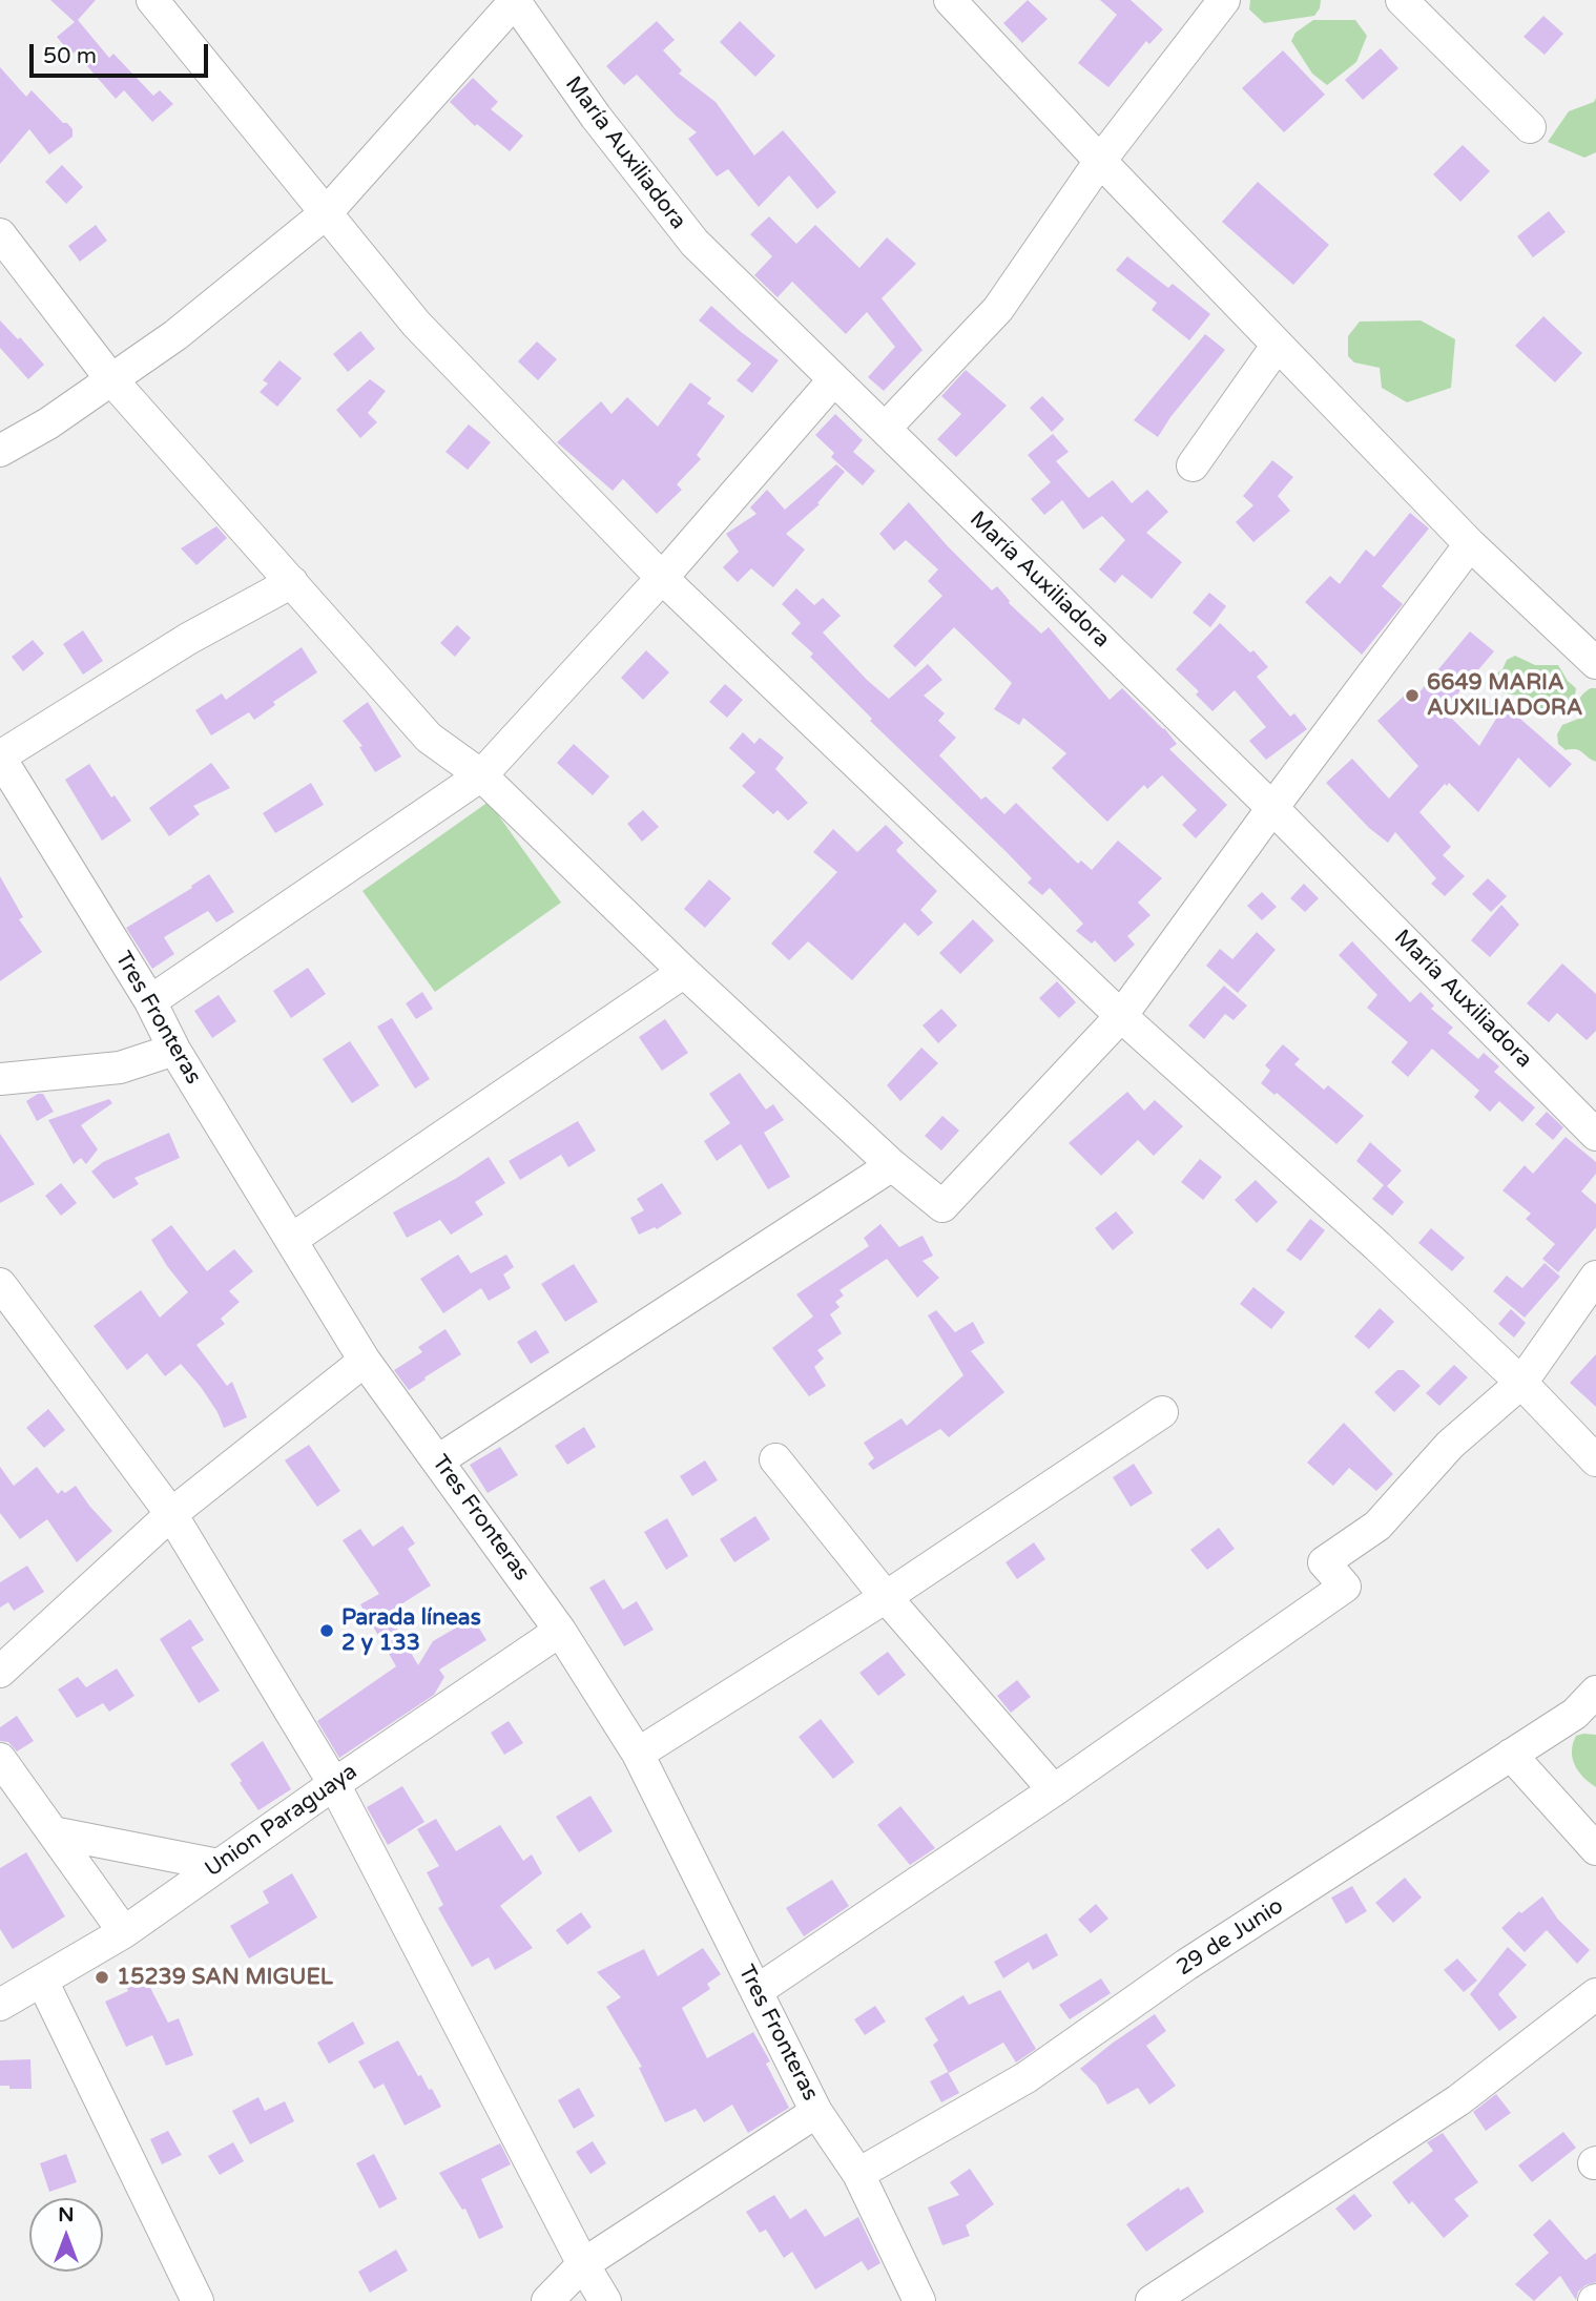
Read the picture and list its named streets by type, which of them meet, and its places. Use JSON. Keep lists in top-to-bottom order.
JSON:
{
  "streets": {
    "street": [
      "María Auxiliadora",
      "Tres Fronteras",
      "Union Paraguaya",
      "29 de Junio"
    ]
  },
  "crossings": [
    ["Tres Fronteras", "Union Paraguaya"],
    ["Tres Fronteras", "29 de Junio"]
  ],
  "places": ["6649 MARIA AUXILIADORA", "Parada líneas 2 y 133", "15239 SAN MIGUEL"],
  "scale_bar": "50 m",
  "north": "top"
}
